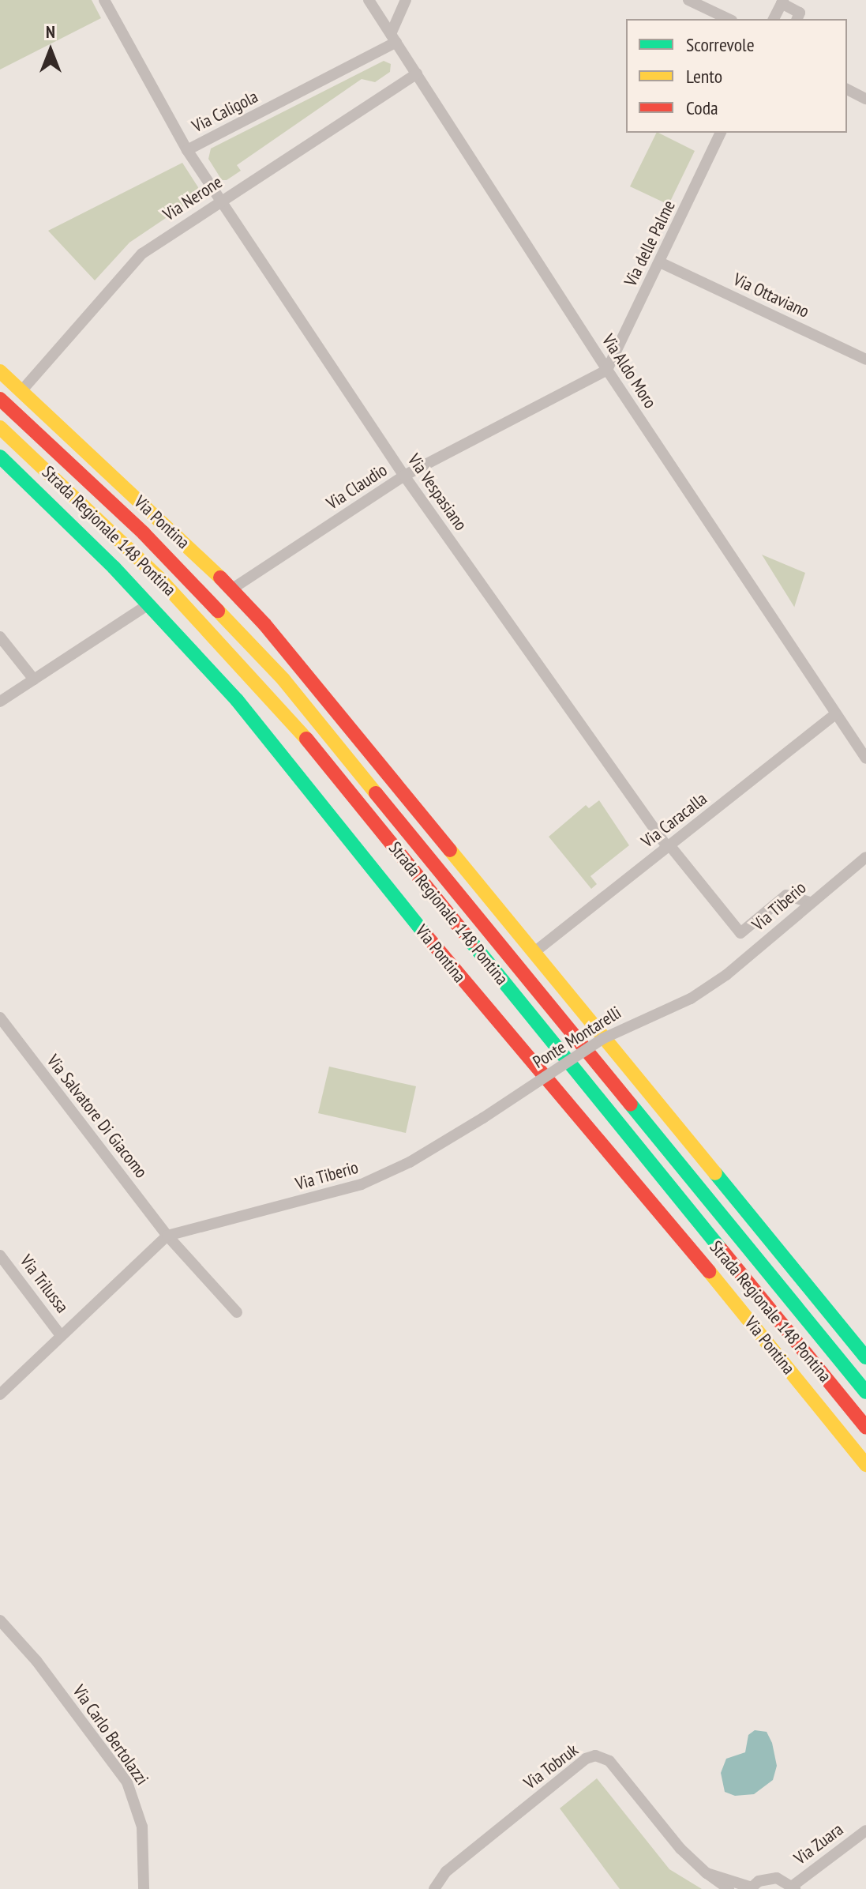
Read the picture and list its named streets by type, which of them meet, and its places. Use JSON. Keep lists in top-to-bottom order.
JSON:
{
  "streets": {
    "main road": ["Via Pontina", "Strada Regionale 148 Pontina"],
    "street": [
      "Via Caligola",
      "Via Nerone",
      "Via delle Palme",
      "Via Ottaviano",
      "Via Aldo Moro",
      "Via Claudio",
      "Via Vespasiano",
      "Via Caracalla",
      "Via Tiberio",
      "Ponte Montarelli",
      "Via Salvatore Di Giacomo",
      "Via Trilussa",
      "Via Carlo Bertolazzi",
      "Via Tobruk",
      "Via Zuara"
    ]
  },
  "crossings": [
    ["Via Caligola", "Via Aldo Moro"],
    ["Via Caligola", "Via Vespasiano"],
    ["Via Nerone", "Via Aldo Moro"],
    ["Via Nerone", "Via Vespasiano"],
    ["Via Nerone", "Via Pontina"],
    ["Via delle Palme", "Via Ottaviano"],
    ["Via delle Palme", "Via Aldo Moro"],
    ["Via delle Palme", "Via Claudio"],
    ["Via Aldo Moro", "Via Claudio"],
    ["Via Aldo Moro", "Via Caracalla"],
    ["Via Claudio", "Via Vespasiano"],
    ["Via Claudio", "Via Pontina"],
    ["Via Vespasiano", "Via Caracalla"],
    ["Via Vespasiano", "Via Tiberio"],
    ["Via Pontina", "Via Caracalla"],
    ["Via Tiberio", "Ponte Montarelli"],
    ["Via Tiberio", "Via Salvatore Di Giacomo"]
  ],
  "legend": ["Scorrevole", "Lento", "Coda"],
  "north": "top"
}
